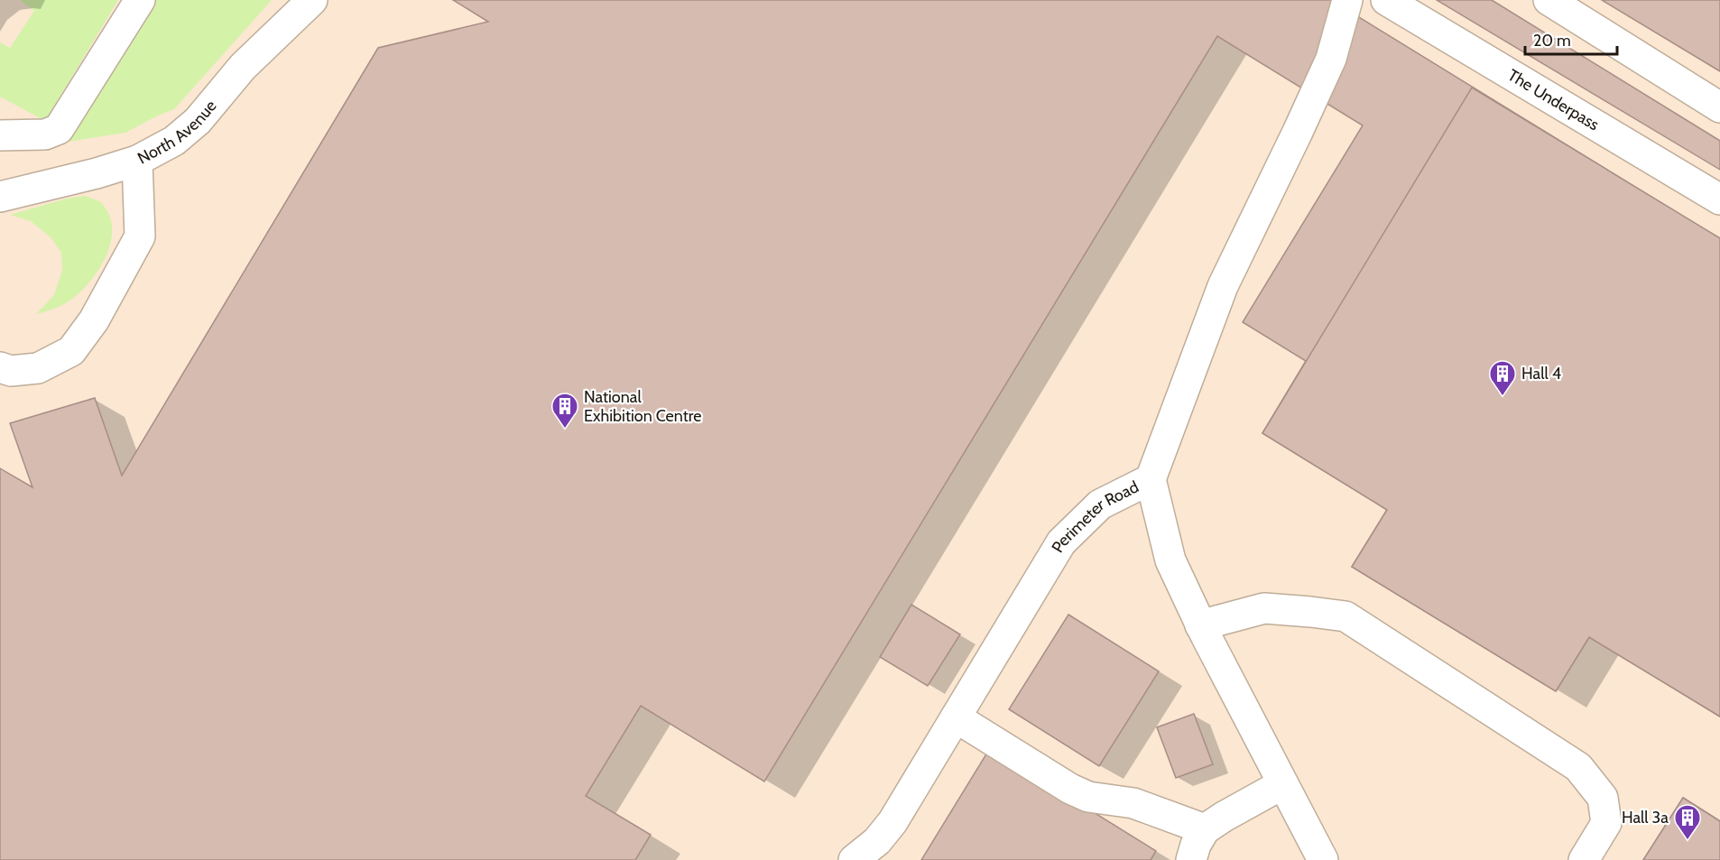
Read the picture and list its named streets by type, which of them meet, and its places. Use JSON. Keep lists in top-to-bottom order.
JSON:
{
  "streets": {
    "street": ["The Underpass", "North Avenue", "Perimeter Road"]
  },
  "places": {
    "building": ["Hall 4", "National Exhibition Centre", "Hall 3a"]
  },
  "scale_bar": "20 m"
}
